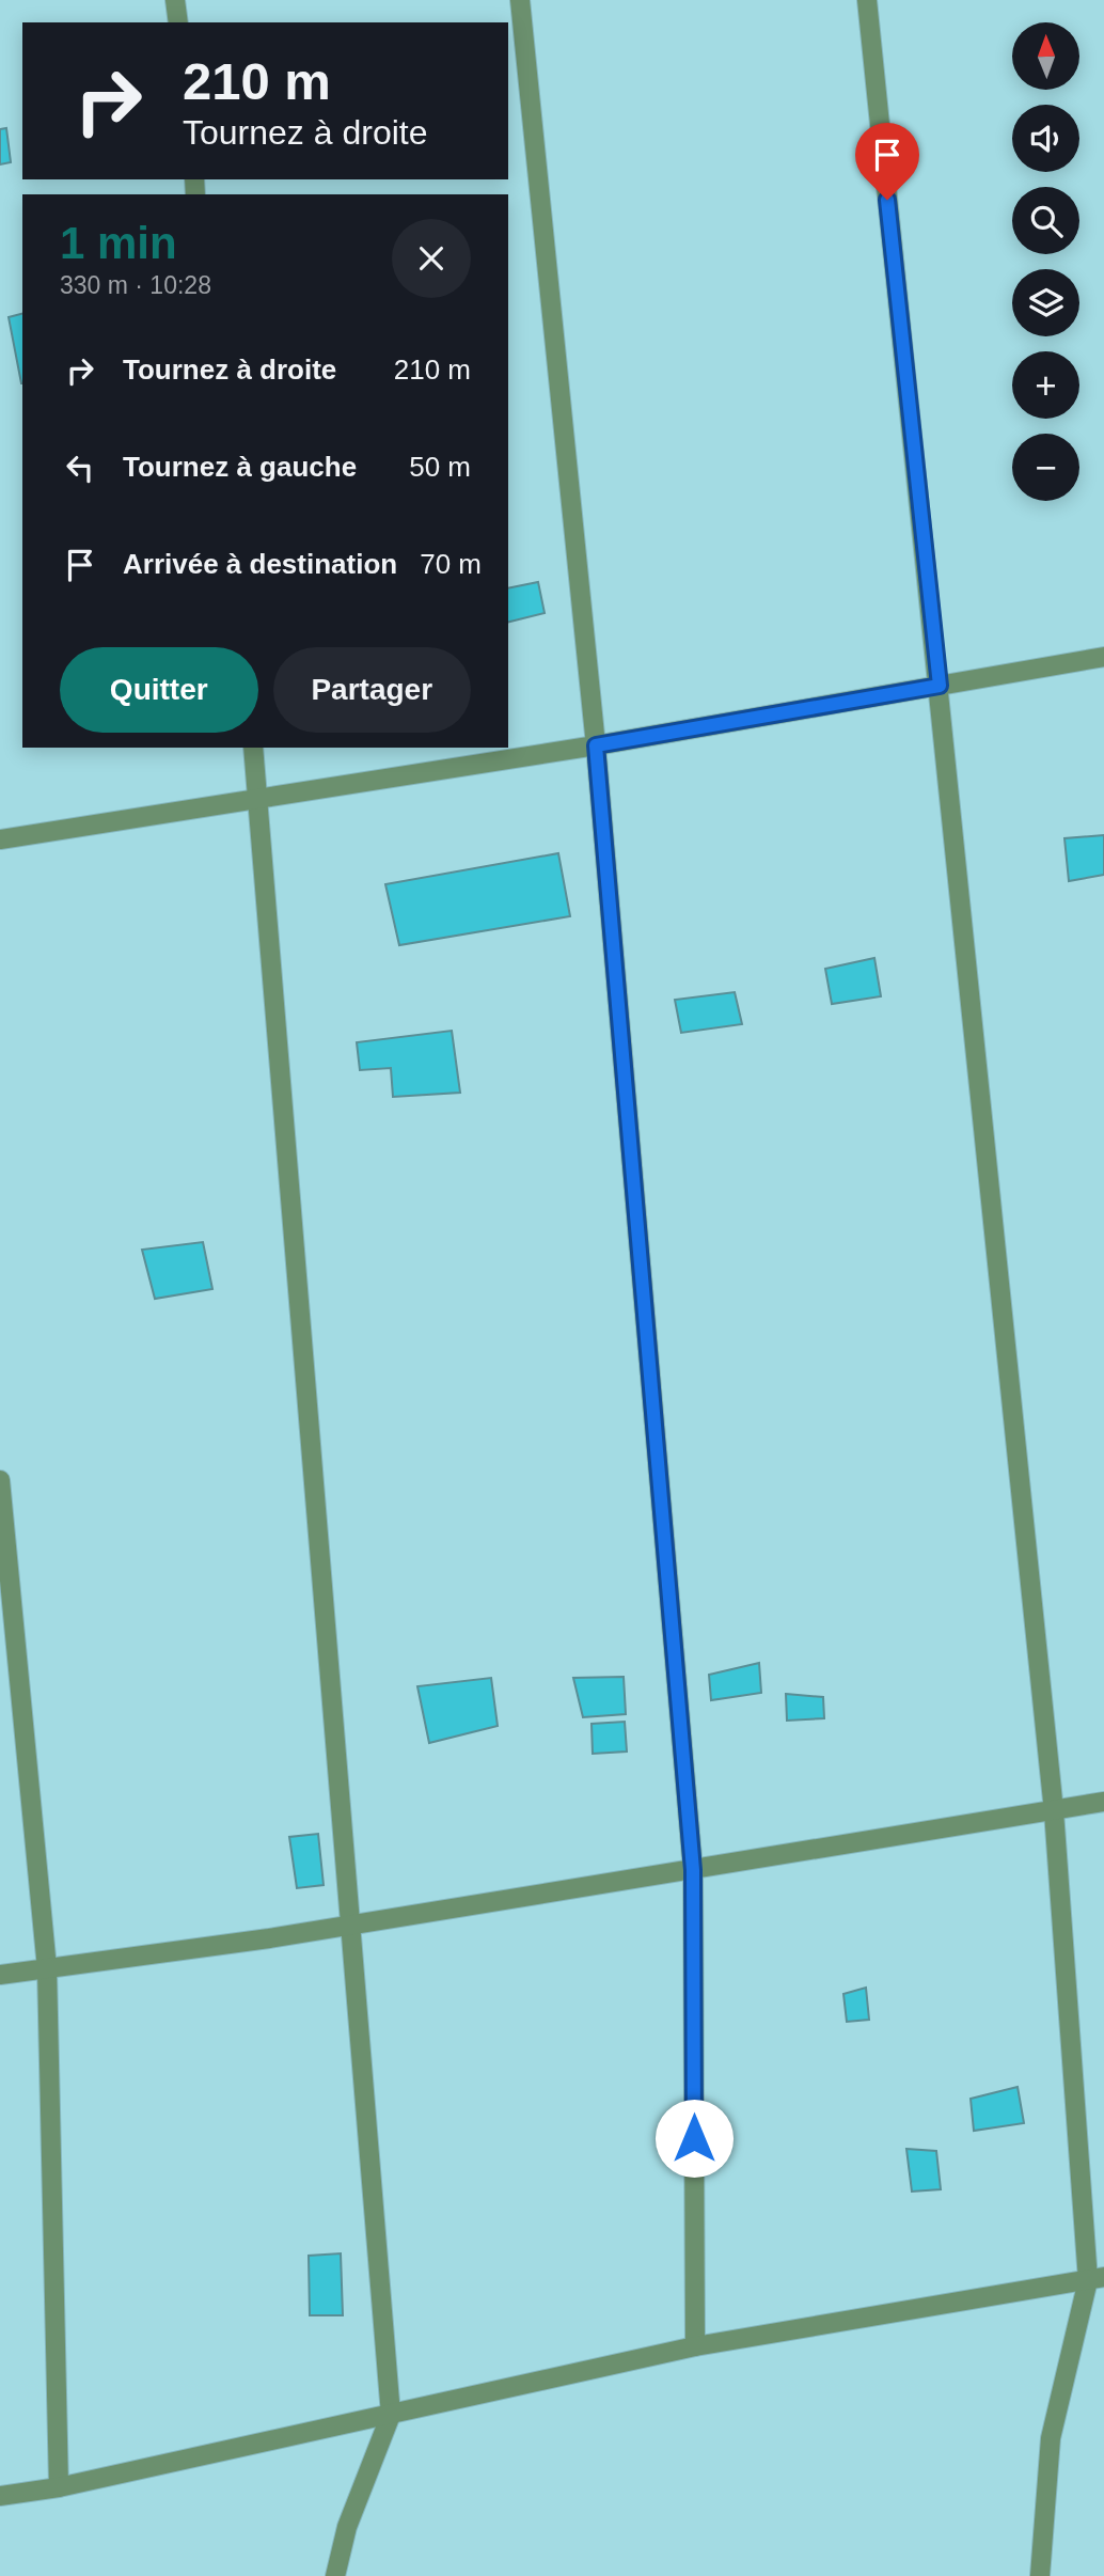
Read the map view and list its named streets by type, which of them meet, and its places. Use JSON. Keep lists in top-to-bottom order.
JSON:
{
  "north": "top",
  "page": {
    "map_buttons": ["+", "−"],
    "turn": ["210 m", "Tournez à droite"],
    "heading": ["1 min", "330 m · 10:28"],
    "list": [
      {
        "name": "Tournez à droite",
        "value": "210 m"
      },
      {
        "name": "Tournez à gauche",
        "value": "50 m"
      },
      {
        "name": "Arrivée à destination",
        "value": "70 m"
      }
    ],
    "buttons": ["Quitter", "Partager"]
  }
}
